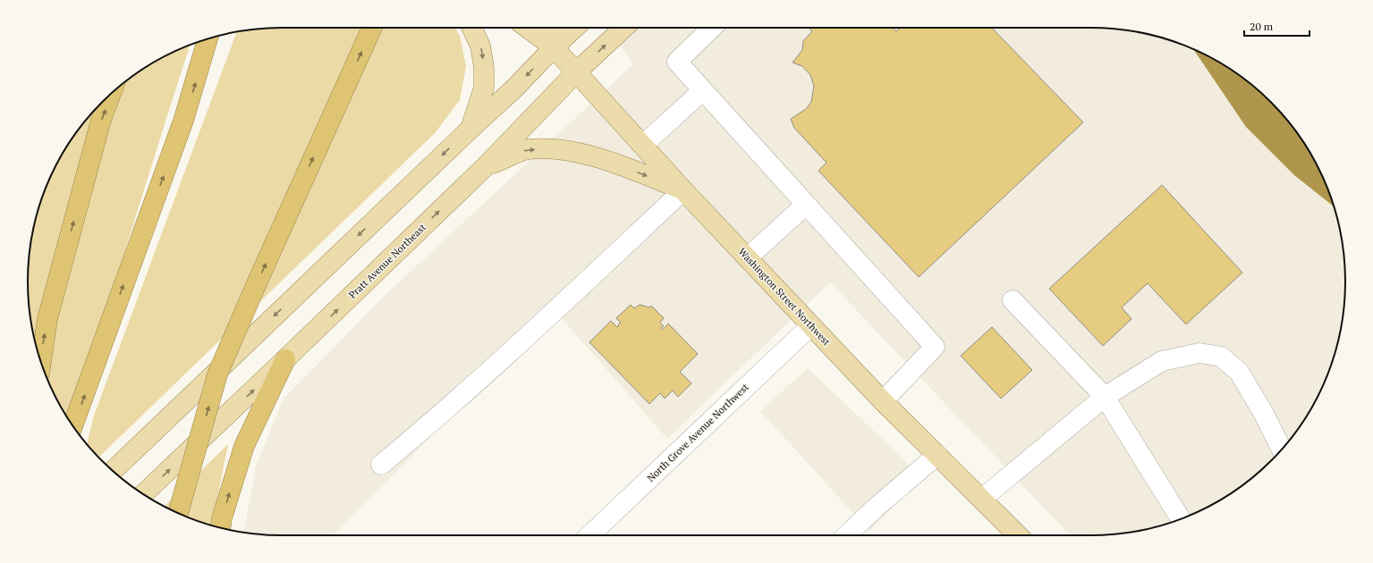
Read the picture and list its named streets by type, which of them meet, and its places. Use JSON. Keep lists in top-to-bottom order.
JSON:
{
  "streets": {
    "main road": ["Pratt Avenue Northeast", "Washington Street Northwest"],
    "street": ["North Grove Avenue Northwest"]
  },
  "crossings": [
    ["Pratt Avenue Northeast", "Washington Street Northwest"],
    ["Washington Street Northwest", "North Grove Avenue Northwest"]
  ],
  "scale_bar": "20 m"
}
